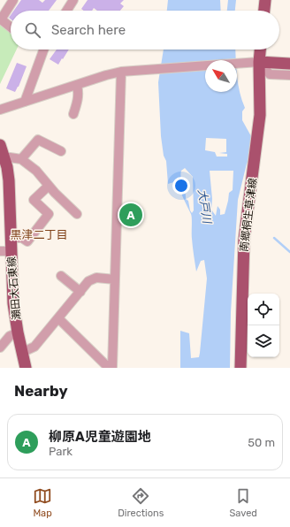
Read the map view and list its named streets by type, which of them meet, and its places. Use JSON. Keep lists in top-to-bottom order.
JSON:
{
  "streets": {
    "main road": ["南郷桐生草津線", "瀬田大石東線"]
  },
  "districts": ["黒津二丁目"],
  "water": ["大戸川"],
  "north": "top left",
  "page": {
    "search": "Search here",
    "pins": "A",
    "heading": "Nearby",
    "list": [
      {
        "mark": "A",
        "name": "柳原A児童遊園地",
        "note": "Park",
        "value": "50 m"
      }
    ],
    "nav": ["Map", "Directions", "Saved"]
  }
}
